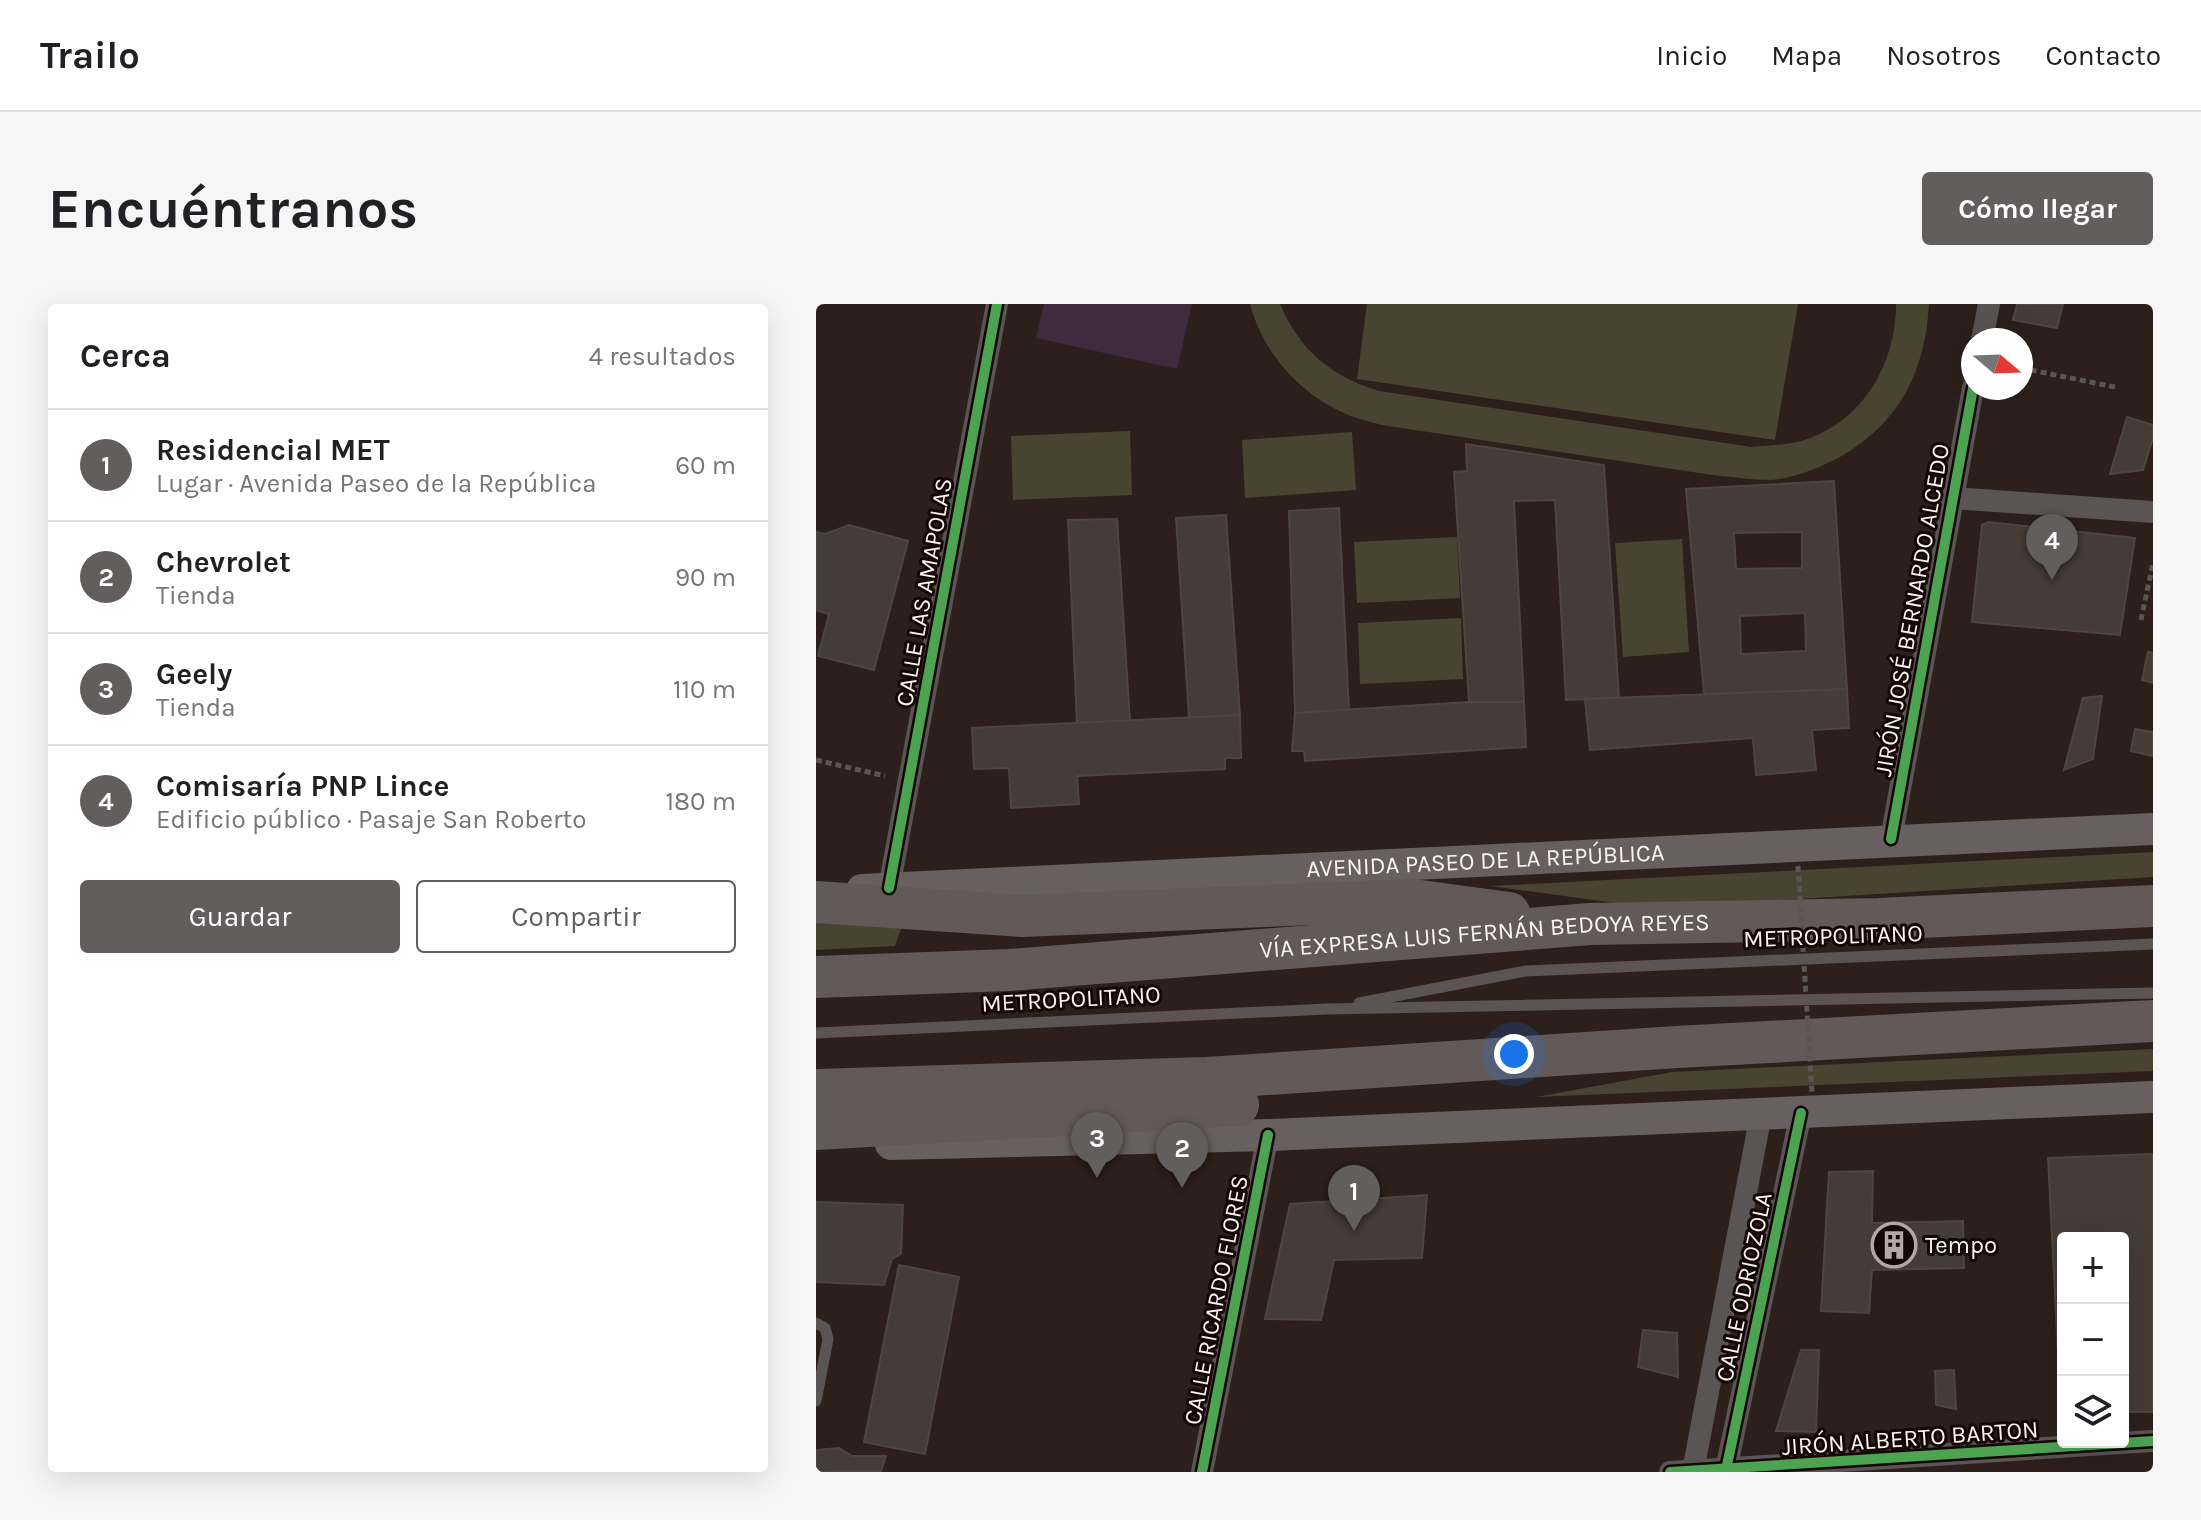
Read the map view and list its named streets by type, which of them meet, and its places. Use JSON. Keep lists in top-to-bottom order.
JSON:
{
  "streets": {
    "highway": ["VÍA EXPRESA LUIS FERNÁN BEDOYA REYES"],
    "main road": ["AVENIDA PASEO DE LA REPÚBLICA"],
    "street": [
      "CALLE LAS AMAPOLAS",
      "JIRÓN JOSÉ BERNARDO ALCEDO",
      "CALLE ODRIOZOLA",
      "CALLE RICARDO FLORES",
      "JIRÓN ALBERTO BARTON"
    ],
    "lane": ["METROPOLITANO"]
  },
  "crossings": [
    ["CALLE LAS AMAPOLAS", "AVENIDA PASEO DE LA REPÚBLICA"],
    ["JIRÓN JOSÉ BERNARDO ALCEDO", "AVENIDA PASEO DE LA REPÚBLICA"],
    ["CALLE ODRIOZOLA", "JIRÓN ALBERTO BARTON"]
  ],
  "places": {
    "building": ["Tempo"]
  },
  "north": "right",
  "page": {
    "header": "Trailo",
    "nav": [
      "Inicio",
      "Mapa",
      "Nosotros",
      "Contacto"
    ],
    "buttons": [
      "Cómo llegar",
      ["Guardar", "Compartir"]
    ],
    "title": "Encuéntranos",
    "heading": ["Cerca", "4 resultados"],
    "list": [
      {
        "mark": "1",
        "name": "Residencial MET",
        "note": "Lugar · Avenida Paseo de la República",
        "value": "60 m"
      },
      {
        "mark": "2",
        "name": "Chevrolet",
        "note": "Tienda",
        "value": "90 m"
      },
      {
        "mark": "3",
        "name": "Geely",
        "note": "Tienda",
        "value": "110 m"
      },
      {
        "mark": "4",
        "name": "Comisaría PNP Lince",
        "note": "Edificio público · Pasaje San Roberto",
        "value": "180 m"
      }
    ],
    "pins": [
      "4",
      "3",
      "2",
      "1"
    ],
    "map_buttons": ["+", "−"]
  }
}
